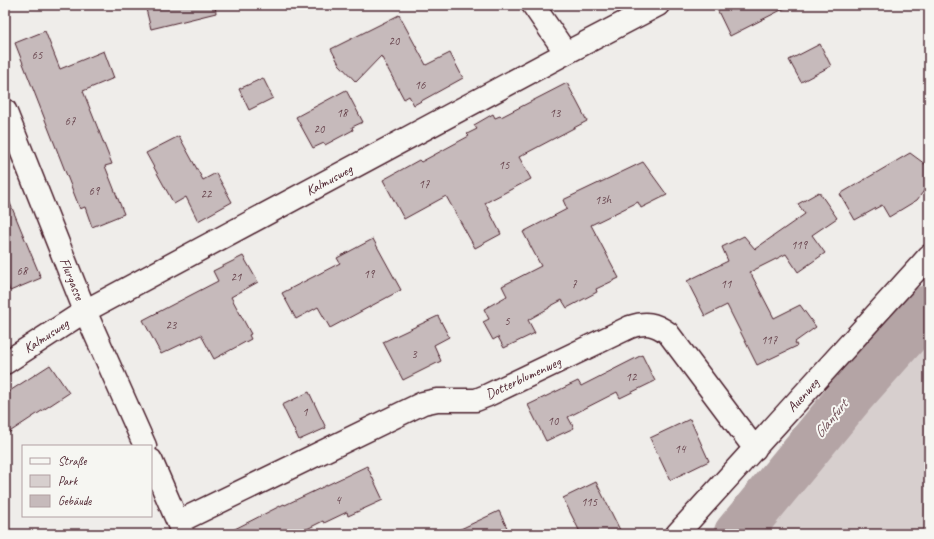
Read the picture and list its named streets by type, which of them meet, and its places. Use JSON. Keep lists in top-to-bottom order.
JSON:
{
  "streets": {
    "street": [
      "Kalmusweg",
      "Flurgasse",
      "Dotterblumenweg",
      "Auenweg"
    ]
  },
  "crossings": [
    ["Kalmusweg", "Flurgasse"],
    ["Dotterblumenweg", "Auenweg"]
  ],
  "water": ["Glanfurt"],
  "house_numbers": [
    "20",
    "65",
    "16",
    "18",
    "13",
    "67",
    "20",
    "15",
    "17",
    "69",
    "22",
    "13h",
    "119",
    "68",
    "19",
    "21",
    "7",
    "11",
    "5",
    "23",
    "117",
    "3",
    "12",
    "1",
    "10",
    "14",
    "4",
    "115"
  ],
  "legend": ["Straße", "Park", "Gebäude"]
}
